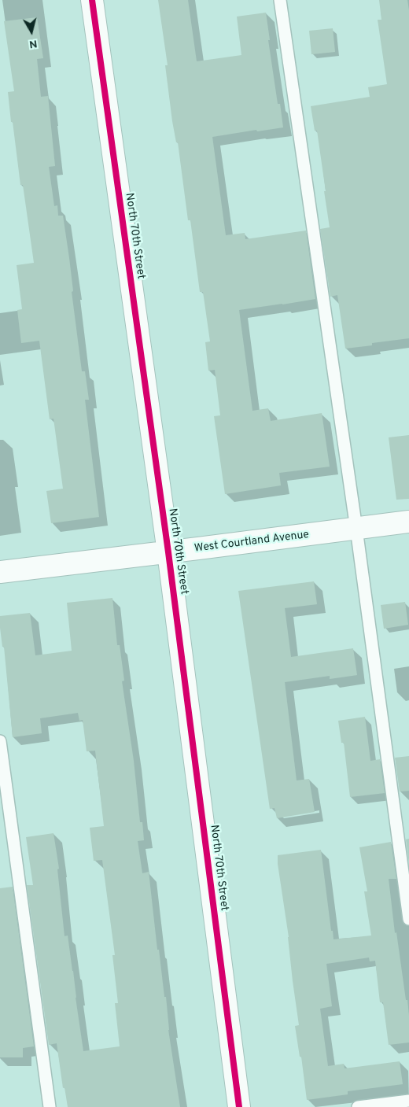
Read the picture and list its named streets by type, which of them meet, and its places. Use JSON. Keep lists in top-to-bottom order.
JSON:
{
  "streets": {
    "street": ["North 70th Street", "West Courtland Avenue"]
  },
  "crossings": [
    ["North 70th Street", "West Courtland Avenue"]
  ],
  "north": "bottom"
}
